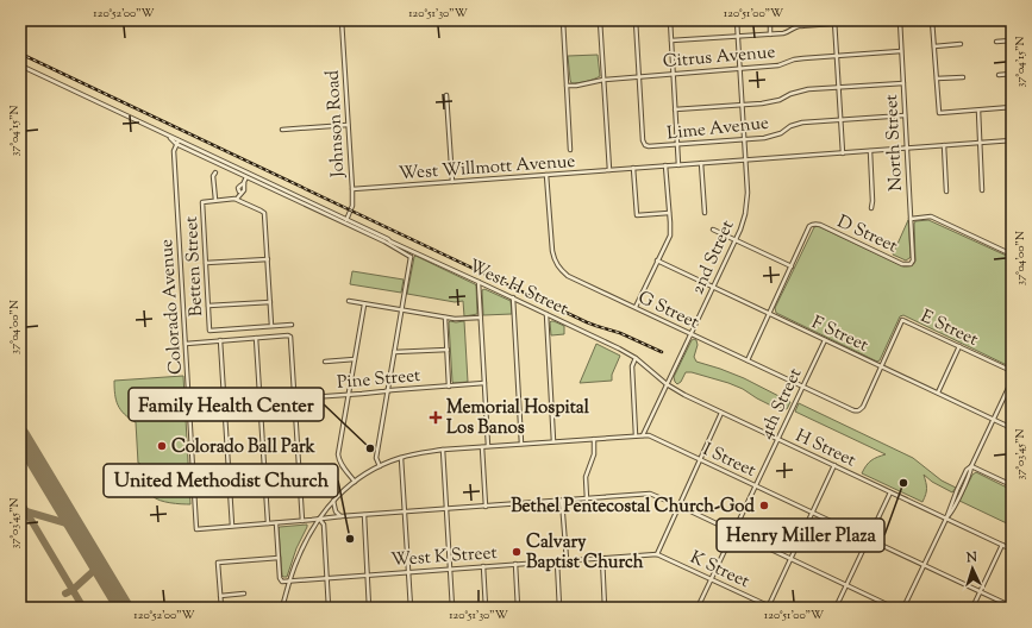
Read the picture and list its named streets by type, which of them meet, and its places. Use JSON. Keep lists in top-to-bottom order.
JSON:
{
  "streets": {
    "street": [
      "Citrus Avenue",
      "Johnson Road",
      "Lime Avenue",
      "North Street",
      "West Willmott Avenue",
      "D Street",
      "2nd Street",
      "Betten Street",
      "West H Street",
      "Colorado Avenue",
      "G Street",
      "E Street",
      "F Street",
      "Pine Street",
      "4th Street",
      "H Street",
      "I Street",
      "West K Street",
      "K Street"
    ]
  },
  "crossings": [
    ["Citrus Avenue", "Lime Avenue"],
    ["Citrus Avenue", "North Street"],
    ["Citrus Avenue", "2nd Street"],
    ["Johnson Road", "West Willmott Avenue"],
    ["Johnson Road", "West H Street"],
    ["Lime Avenue", "North Street"],
    ["Lime Avenue", "2nd Street"],
    ["North Street", "West Willmott Avenue"],
    ["North Street", "D Street"],
    ["West Willmott Avenue", "2nd Street"],
    ["West Willmott Avenue", "G Street"],
    ["2nd Street", "G Street"],
    ["2nd Street", "F Street"],
    ["2nd Street", "H Street"],
    ["2nd Street", "I Street"],
    ["West H Street", "Colorado Avenue"],
    ["West H Street", "H Street"],
    ["Colorado Avenue", "Pine Street"],
    ["G Street", "E Street"],
    ["G Street", "F Street"],
    ["G Street", "4th Street"],
    ["E Street", "F Street"],
    ["F Street", "4th Street"],
    ["4th Street", "H Street"],
    ["4th Street", "I Street"],
    ["4th Street", "K Street"],
    ["I Street", "West K Street"],
    ["West K Street", "K Street"]
  ],
  "places": {
    "health": ["Memorial Hospital Los Banos"],
    "other": [
      "Colorado Ball Park",
      "Family Health Center",
      "Henry Miller Plaza",
      "Bethel Pentecostal Church-God",
      "United Methodist Church",
      "Calvary Baptist Church"
    ]
  },
  "north": "top",
  "coordinates": [
    "120°52'00\"W",
    "120°51'30\"W",
    "120°51'00\"W",
    "37°04'15\"N",
    "37°04'00\"N",
    "37°03'45\"N"
  ]
}
